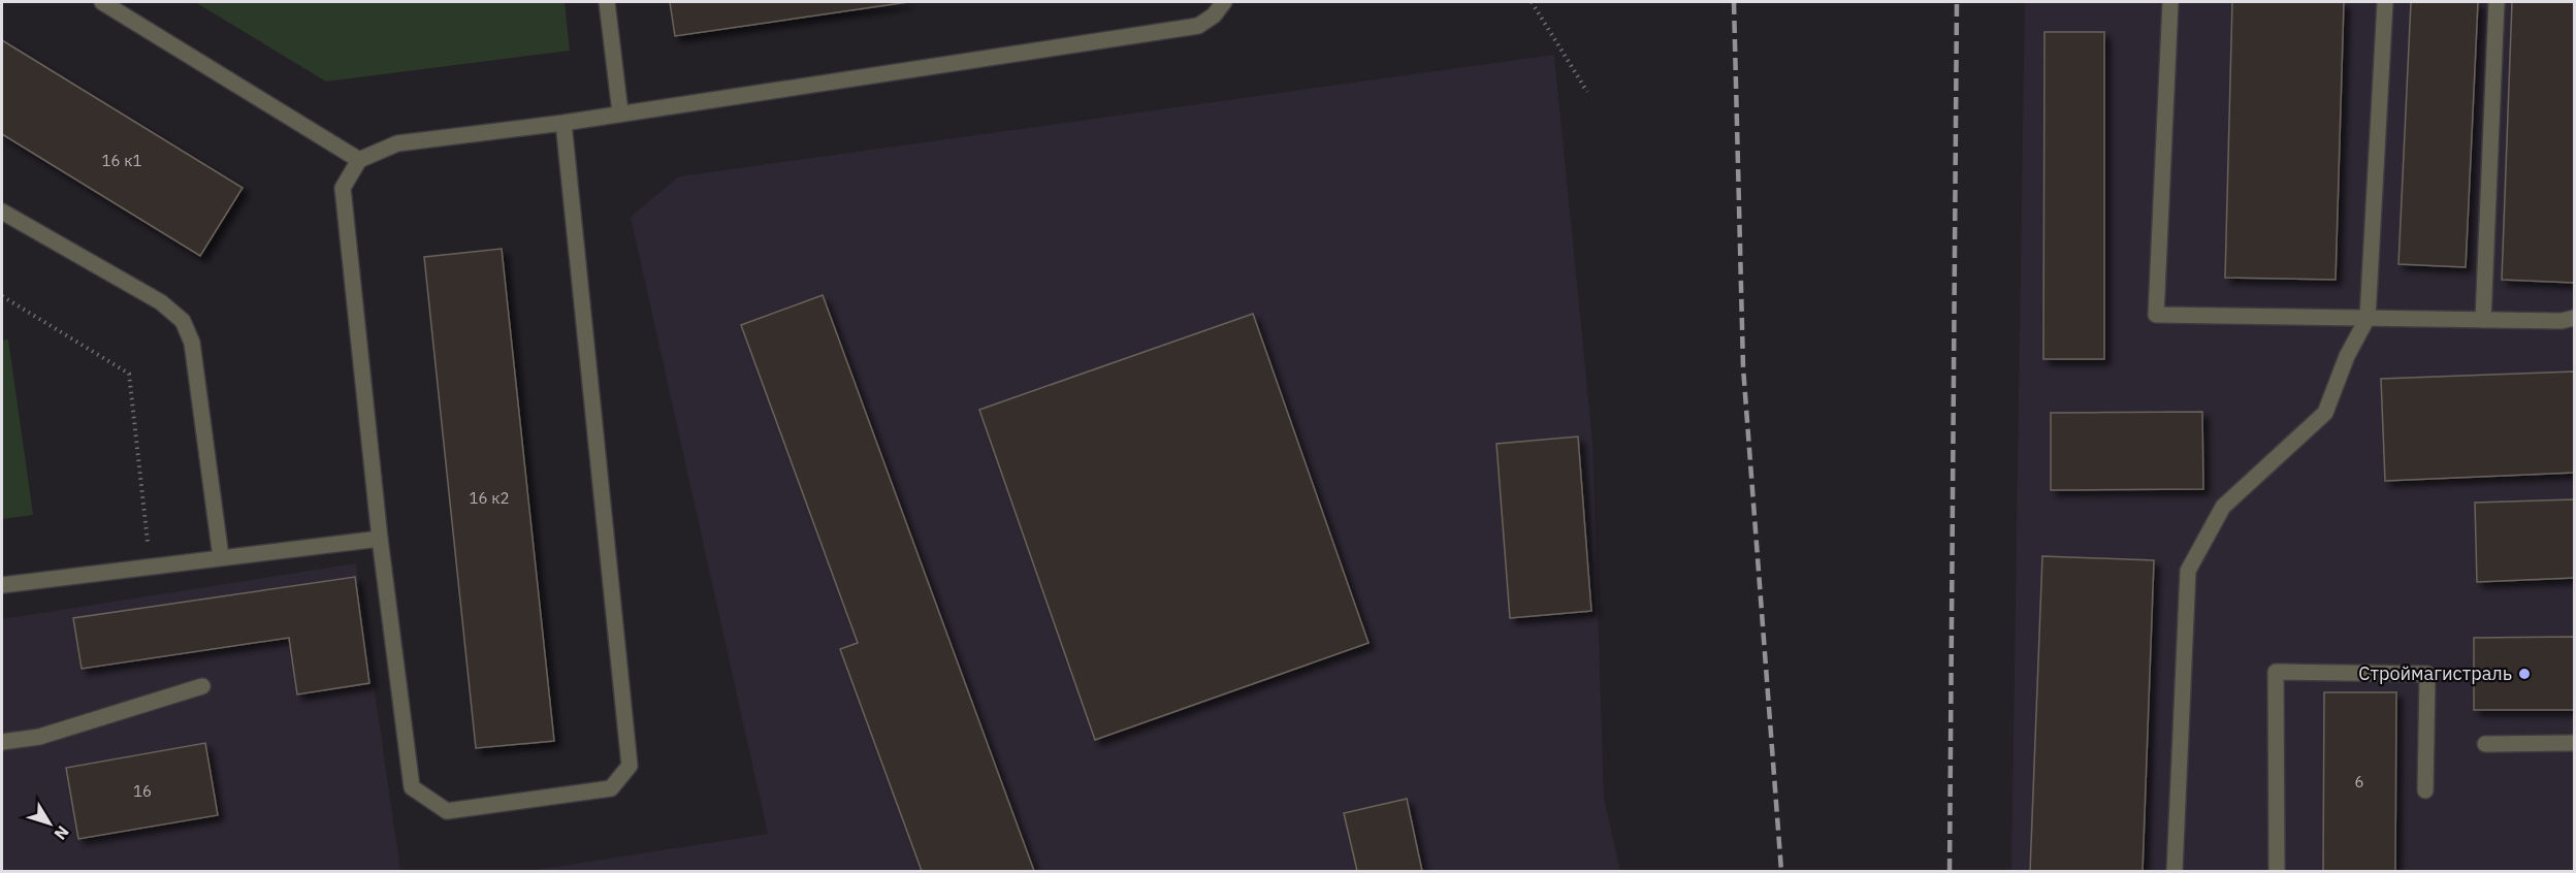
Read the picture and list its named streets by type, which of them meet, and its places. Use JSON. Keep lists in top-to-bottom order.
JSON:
{
  "places": ["Строймагистраль"],
  "house_numbers": [
    "16 к1",
    "16 к2",
    "6",
    "16"
  ],
  "north": "bottom right"
}
